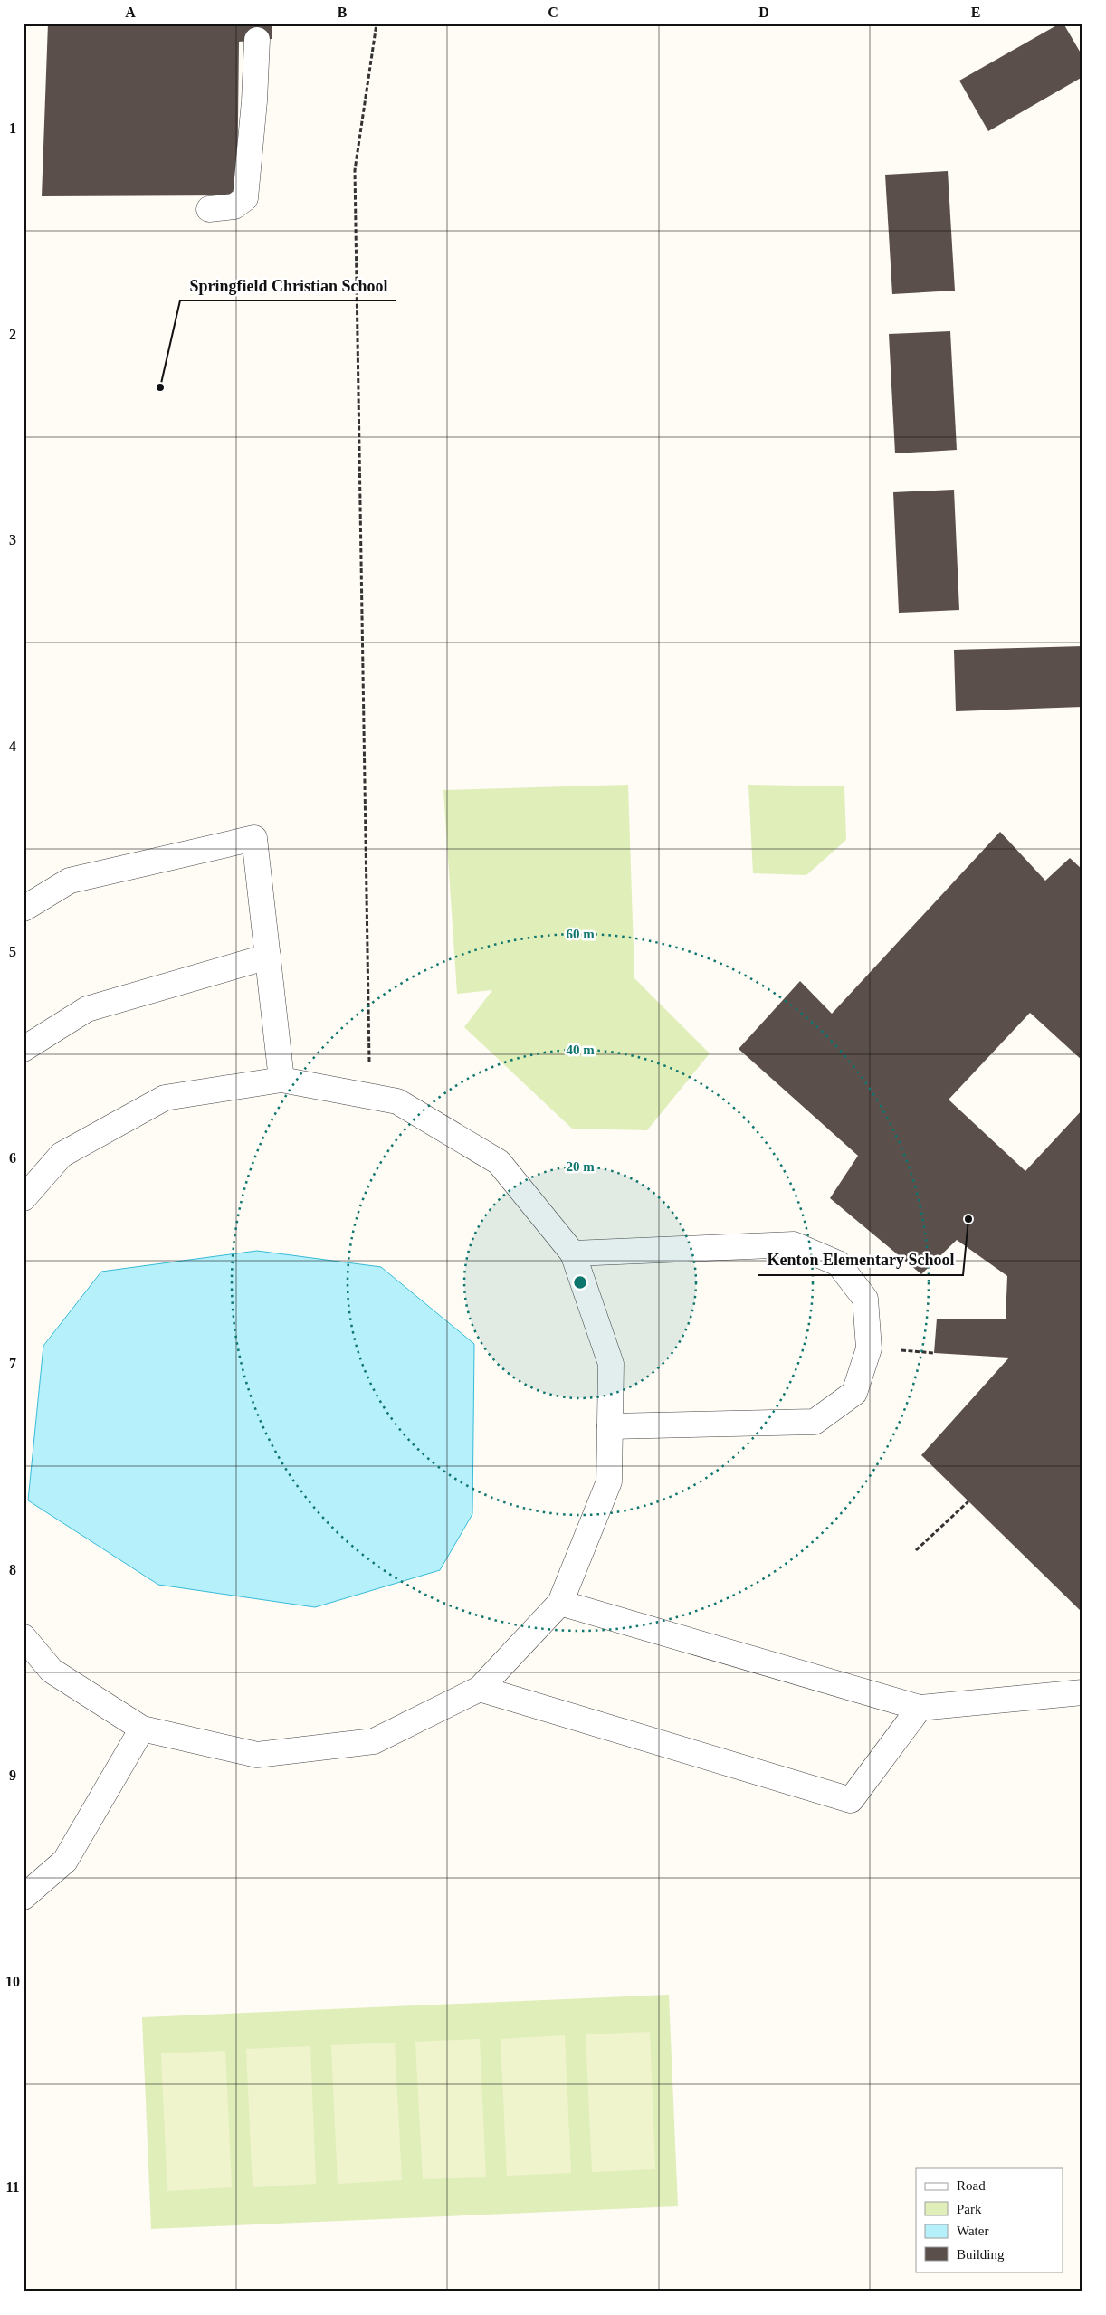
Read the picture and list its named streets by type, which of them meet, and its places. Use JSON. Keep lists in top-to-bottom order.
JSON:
{
  "places": ["Springfield Christian School", "Kenton Elementary School"],
  "legend": [
    "Road",
    "Park",
    "Water",
    "Building"
  ],
  "grid": {
    "columns": [
      "A",
      "B",
      "C",
      "D",
      "E"
    ],
    "rows": [
      "1",
      "2",
      "3",
      "4",
      "5",
      "6",
      "7",
      "8",
      "9",
      "10",
      "11"
    ]
  },
  "rings": ["60 m", "40 m", "20 m"]
}
